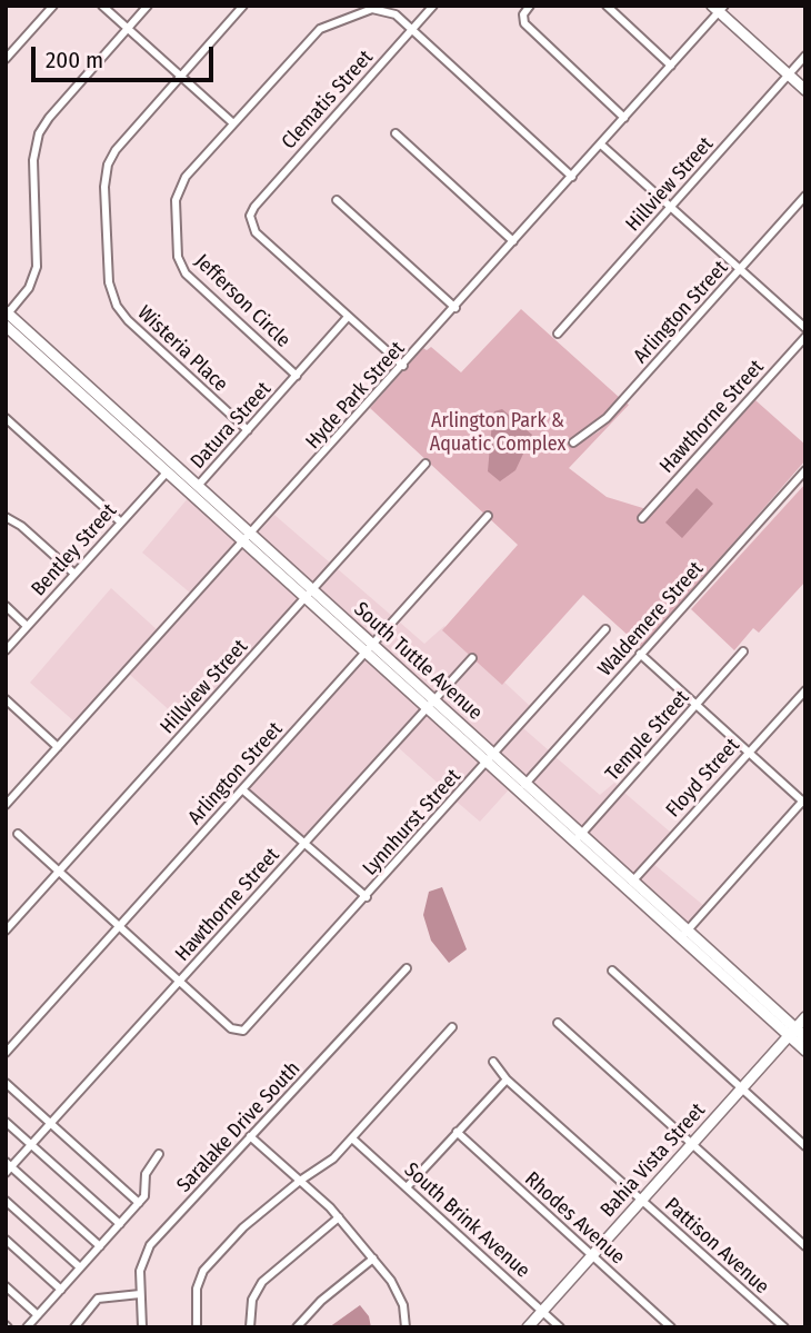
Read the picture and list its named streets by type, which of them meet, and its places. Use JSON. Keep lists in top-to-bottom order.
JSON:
{
  "streets": {
    "main road": ["South Tuttle Avenue", "Bahia Vista Street"],
    "street": [
      "Clematis Street",
      "Hillview Street",
      "Jefferson Circle",
      "Arlington Street",
      "Wisteria Place",
      "Hyde Park Street",
      "Hawthorne Street",
      "Datura Street",
      "Bentley Street",
      "Waldemere Street",
      "Temple Street",
      "Floyd Street",
      "Lynnhurst Street",
      "Saralake Drive South",
      "Rhodes Avenue",
      "South Brink Avenue",
      "Pattison Avenue"
    ]
  },
  "crossings": [
    ["Clematis Street", "Jefferson Circle"],
    ["Clematis Street", "Datura Street"],
    ["Hillview Street", "South Tuttle Avenue"],
    ["Jefferson Circle", "Hyde Park Street"],
    ["Jefferson Circle", "Datura Street"],
    ["Arlington Street", "South Tuttle Avenue"],
    ["Wisteria Place", "Datura Street"],
    ["Hyde Park Street", "South Tuttle Avenue"],
    ["Hawthorne Street", "South Tuttle Avenue"],
    ["Hawthorne Street", "Lynnhurst Street"],
    ["Datura Street", "South Tuttle Avenue"],
    ["Bentley Street", "South Tuttle Avenue"],
    ["Waldemere Street", "South Tuttle Avenue"],
    ["South Tuttle Avenue", "Temple Street"],
    ["South Tuttle Avenue", "Floyd Street"],
    ["South Tuttle Avenue", "Lynnhurst Street"],
    ["South Tuttle Avenue", "Bahia Vista Street"],
    ["Bahia Vista Street", "Rhodes Avenue"],
    ["Bahia Vista Street", "South Brink Avenue"],
    ["Bahia Vista Street", "Pattison Avenue"]
  ],
  "parks": ["Arlington Park & Aquatic Complex"],
  "scale_bar": "200 m"
}
